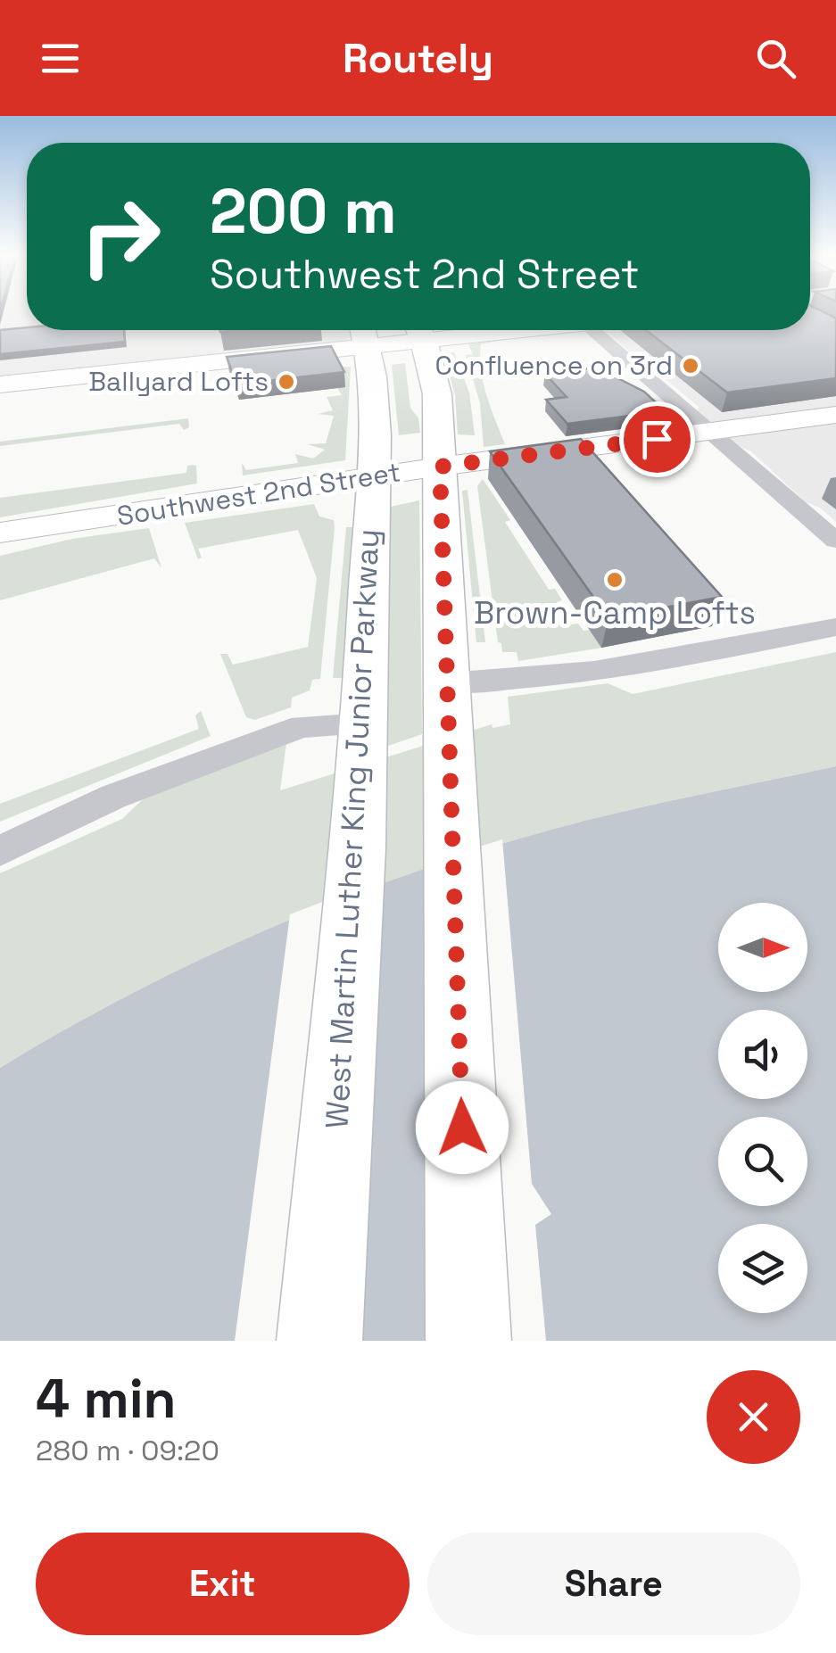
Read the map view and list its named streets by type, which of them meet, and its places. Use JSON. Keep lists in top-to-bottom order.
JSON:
{
  "streets": {
    "main road": ["Southwest 2nd Street", "West Martin Luther King Junior Parkway"]
  },
  "crossings": [
    ["Southwest 2nd Street", "West Martin Luther King Junior Parkway"]
  ],
  "places": ["Confluence on 3rd", "Ballyard Lofts", "Brown-Camp Lofts"],
  "north": "right",
  "page": {
    "header": "Routely",
    "turn": ["200 m", "Southwest 2nd Street"],
    "heading": ["4 min", "280 m · 09:20"],
    "buttons": ["Exit", "Share"]
  }
}
